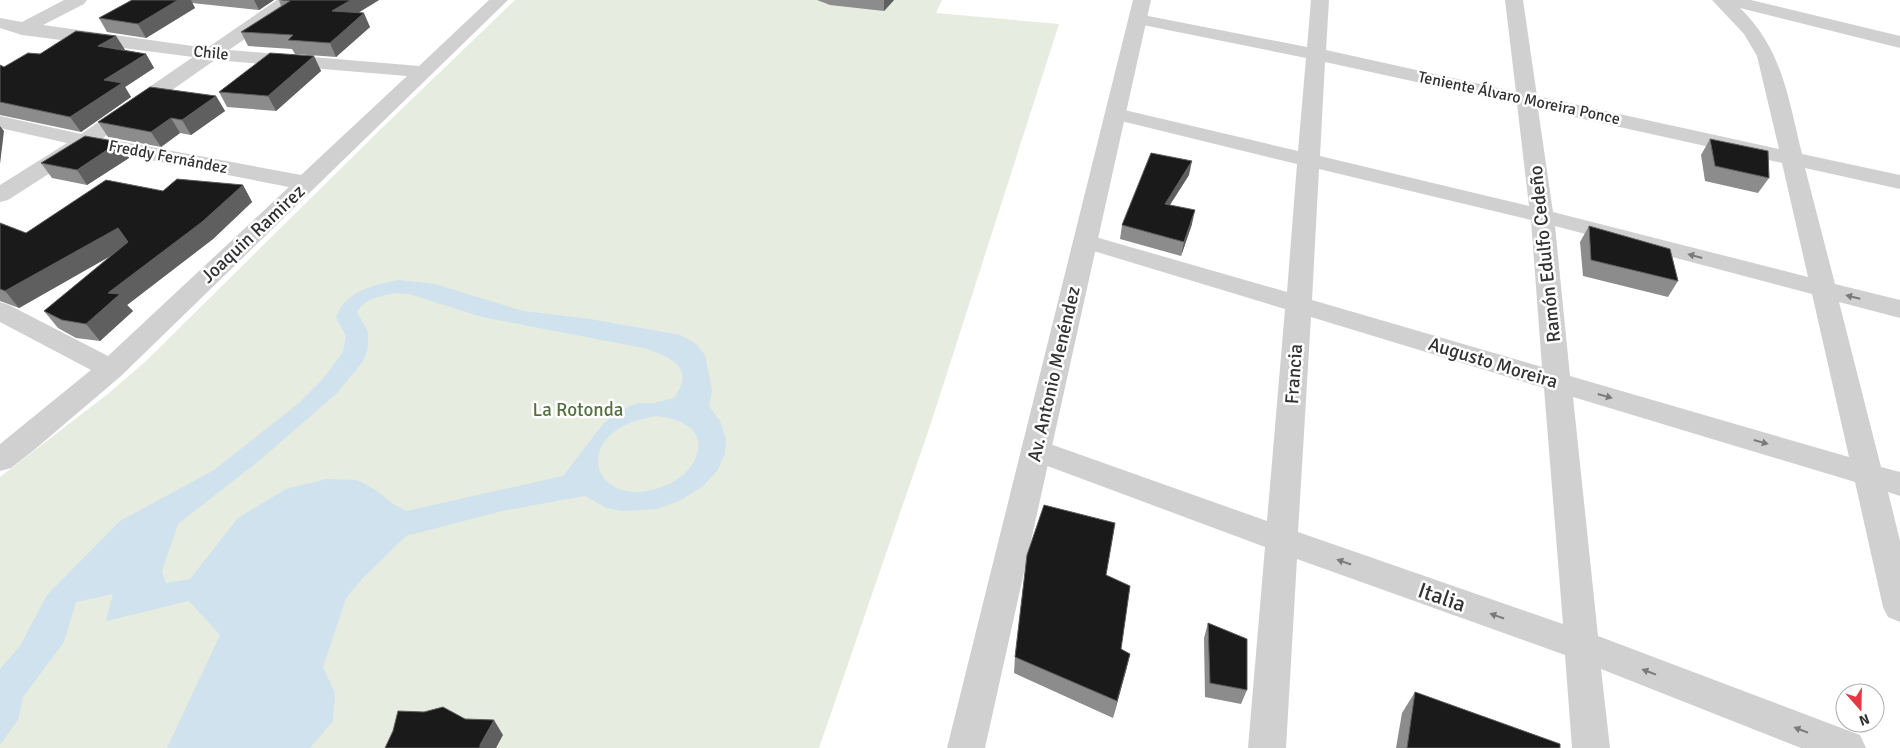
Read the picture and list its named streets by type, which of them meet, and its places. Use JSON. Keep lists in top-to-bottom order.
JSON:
{
  "streets": {
    "street": [
      "Chile",
      "Teniente Álvaro Moreira Ponce",
      "Freddy Fernández",
      "Joaquin Ramirez",
      "Ramón Edulfo Cedeño",
      "Augusto Moreira",
      "Av. Antonio Menéndez",
      "Francia",
      "Italia"
    ]
  },
  "crossings": [
    ["Chile", "Joaquin Ramirez"],
    ["Teniente Álvaro Moreira Ponce", "Ramón Edulfo Cedeño"],
    ["Teniente Álvaro Moreira Ponce", "Av. Antonio Menéndez"],
    ["Teniente Álvaro Moreira Ponce", "Francia"],
    ["Freddy Fernández", "Joaquin Ramirez"],
    ["Ramón Edulfo Cedeño", "Augusto Moreira"],
    ["Ramón Edulfo Cedeño", "Italia"],
    ["Augusto Moreira", "Av. Antonio Menéndez"],
    ["Augusto Moreira", "Francia"],
    ["Av. Antonio Menéndez", "Italia"],
    ["Francia", "Italia"]
  ],
  "one_way": ["Italia"],
  "parks": ["La Rotonda"],
  "north": "bottom"
}
